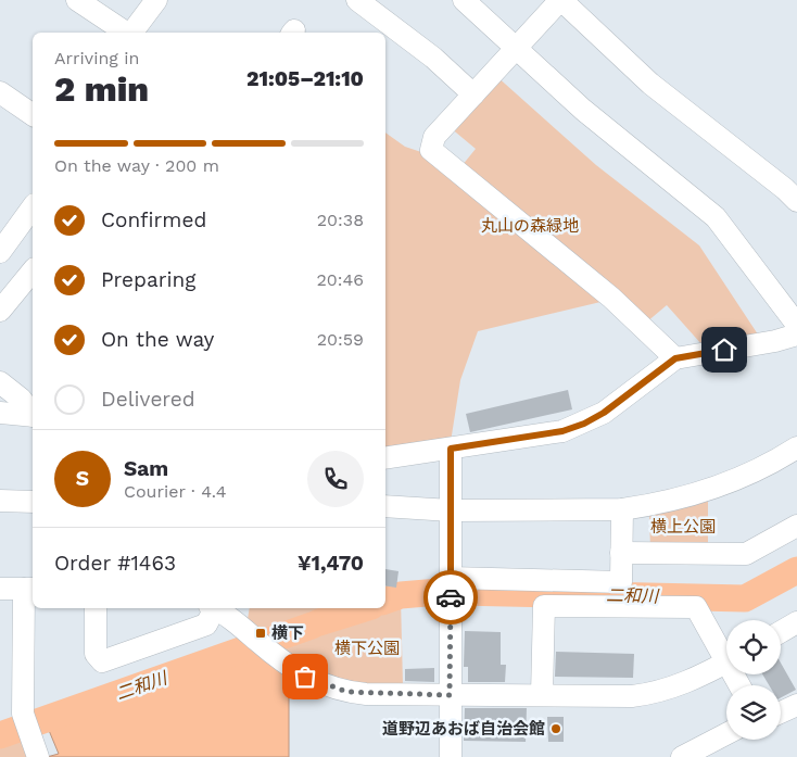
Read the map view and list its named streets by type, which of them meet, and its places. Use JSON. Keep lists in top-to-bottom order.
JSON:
{
  "water": ["二和川"],
  "parks": ["丸山の森緑地", "横上公園", "横下公園"],
  "places": {
    "transit": ["横下"],
    "other": ["道野辺あおば自治会館"]
  },
  "page": {
    "heading": ["2 min", "Arriving in", "21:05–21:10"],
    "panel": [
      "Sam",
      "Courier · 4.4",
      "Order #1463",
      "¥1,470"
    ],
    "bar": "On the way · 200 m",
    "list": [
      ["Confirmed", "20:38"],
      ["Preparing", "20:46"],
      ["On the way", "20:59"],
      "Delivered"
    ],
    "round": "S"
  }
}
